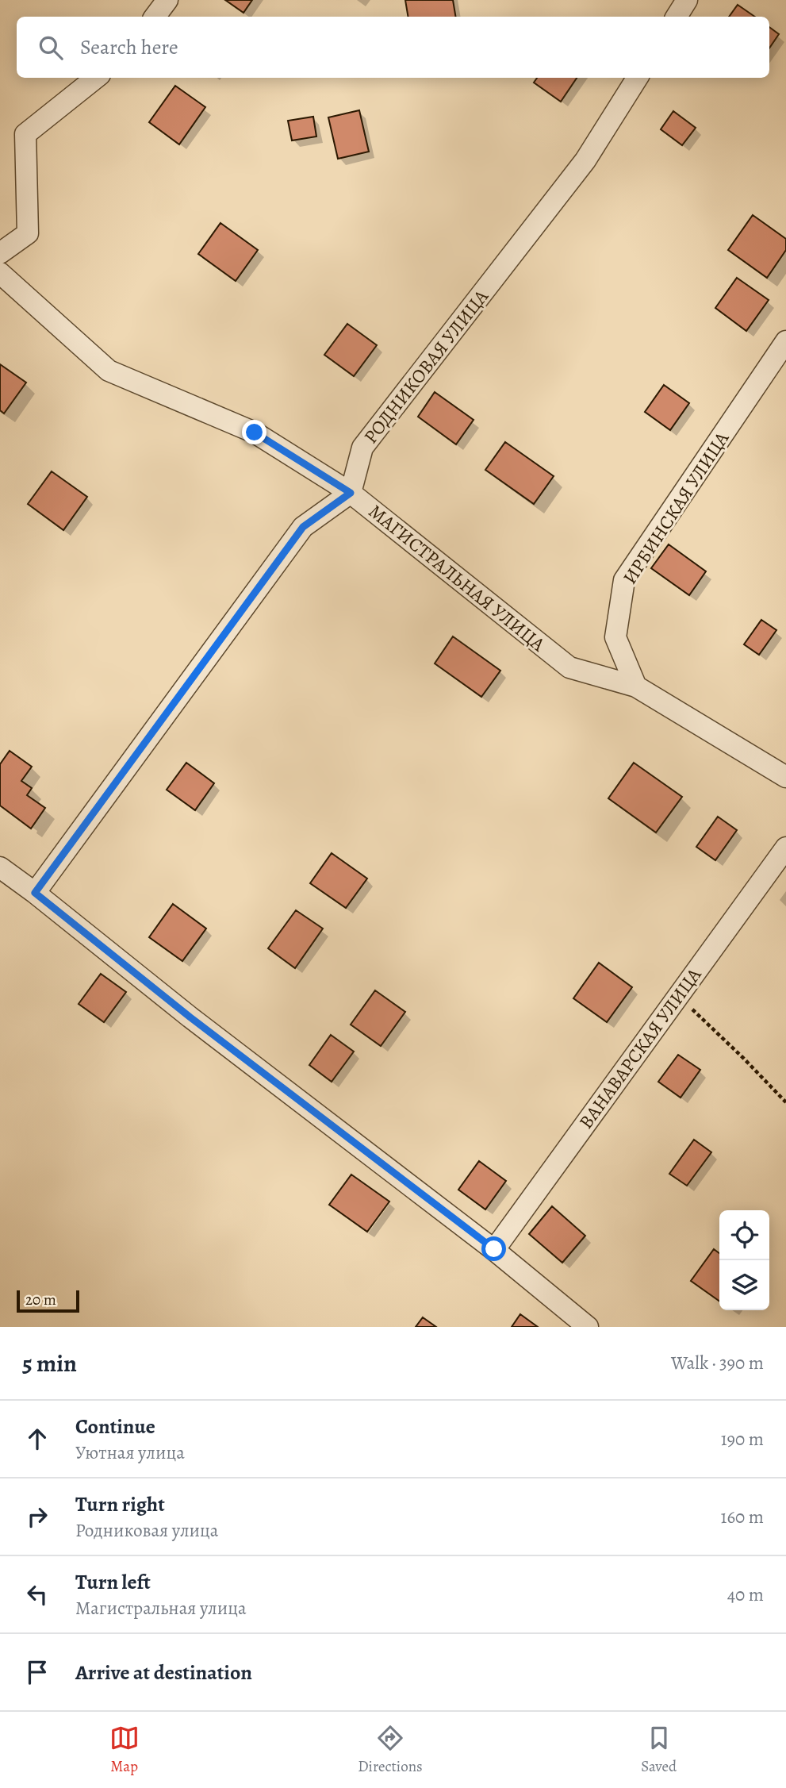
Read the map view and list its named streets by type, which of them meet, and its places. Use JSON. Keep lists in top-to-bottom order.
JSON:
{
  "streets": {
    "street": [
      "РОДНИКОВАЯ УЛИЦА",
      "ИРБИНСКАЯ УЛИЦА",
      "МАГИСТРАЛЬНАЯ УЛИЦА",
      "ВАНАВАРСКАЯ УЛИЦА"
    ]
  },
  "crossings": [
    ["РОДНИКОВАЯ УЛИЦА", "МАГИСТРАЛЬНАЯ УЛИЦА"],
    ["ИРБИНСКАЯ УЛИЦА", "МАГИСТРАЛЬНАЯ УЛИЦА"]
  ],
  "scale_bar": "20 m",
  "page": {
    "search": "Search here",
    "scale": "20 m",
    "heading": ["5 min", "Walk · 390 m"],
    "list": [
      ["Continue", "Уютная улица", "190 m"],
      ["Turn right", "Родниковая улица", "160 m"],
      ["Turn left", "Магистральная улица", "40 m"],
      "Arrive at destination"
    ],
    "nav": ["Map", "Directions", "Saved"]
  }
}
